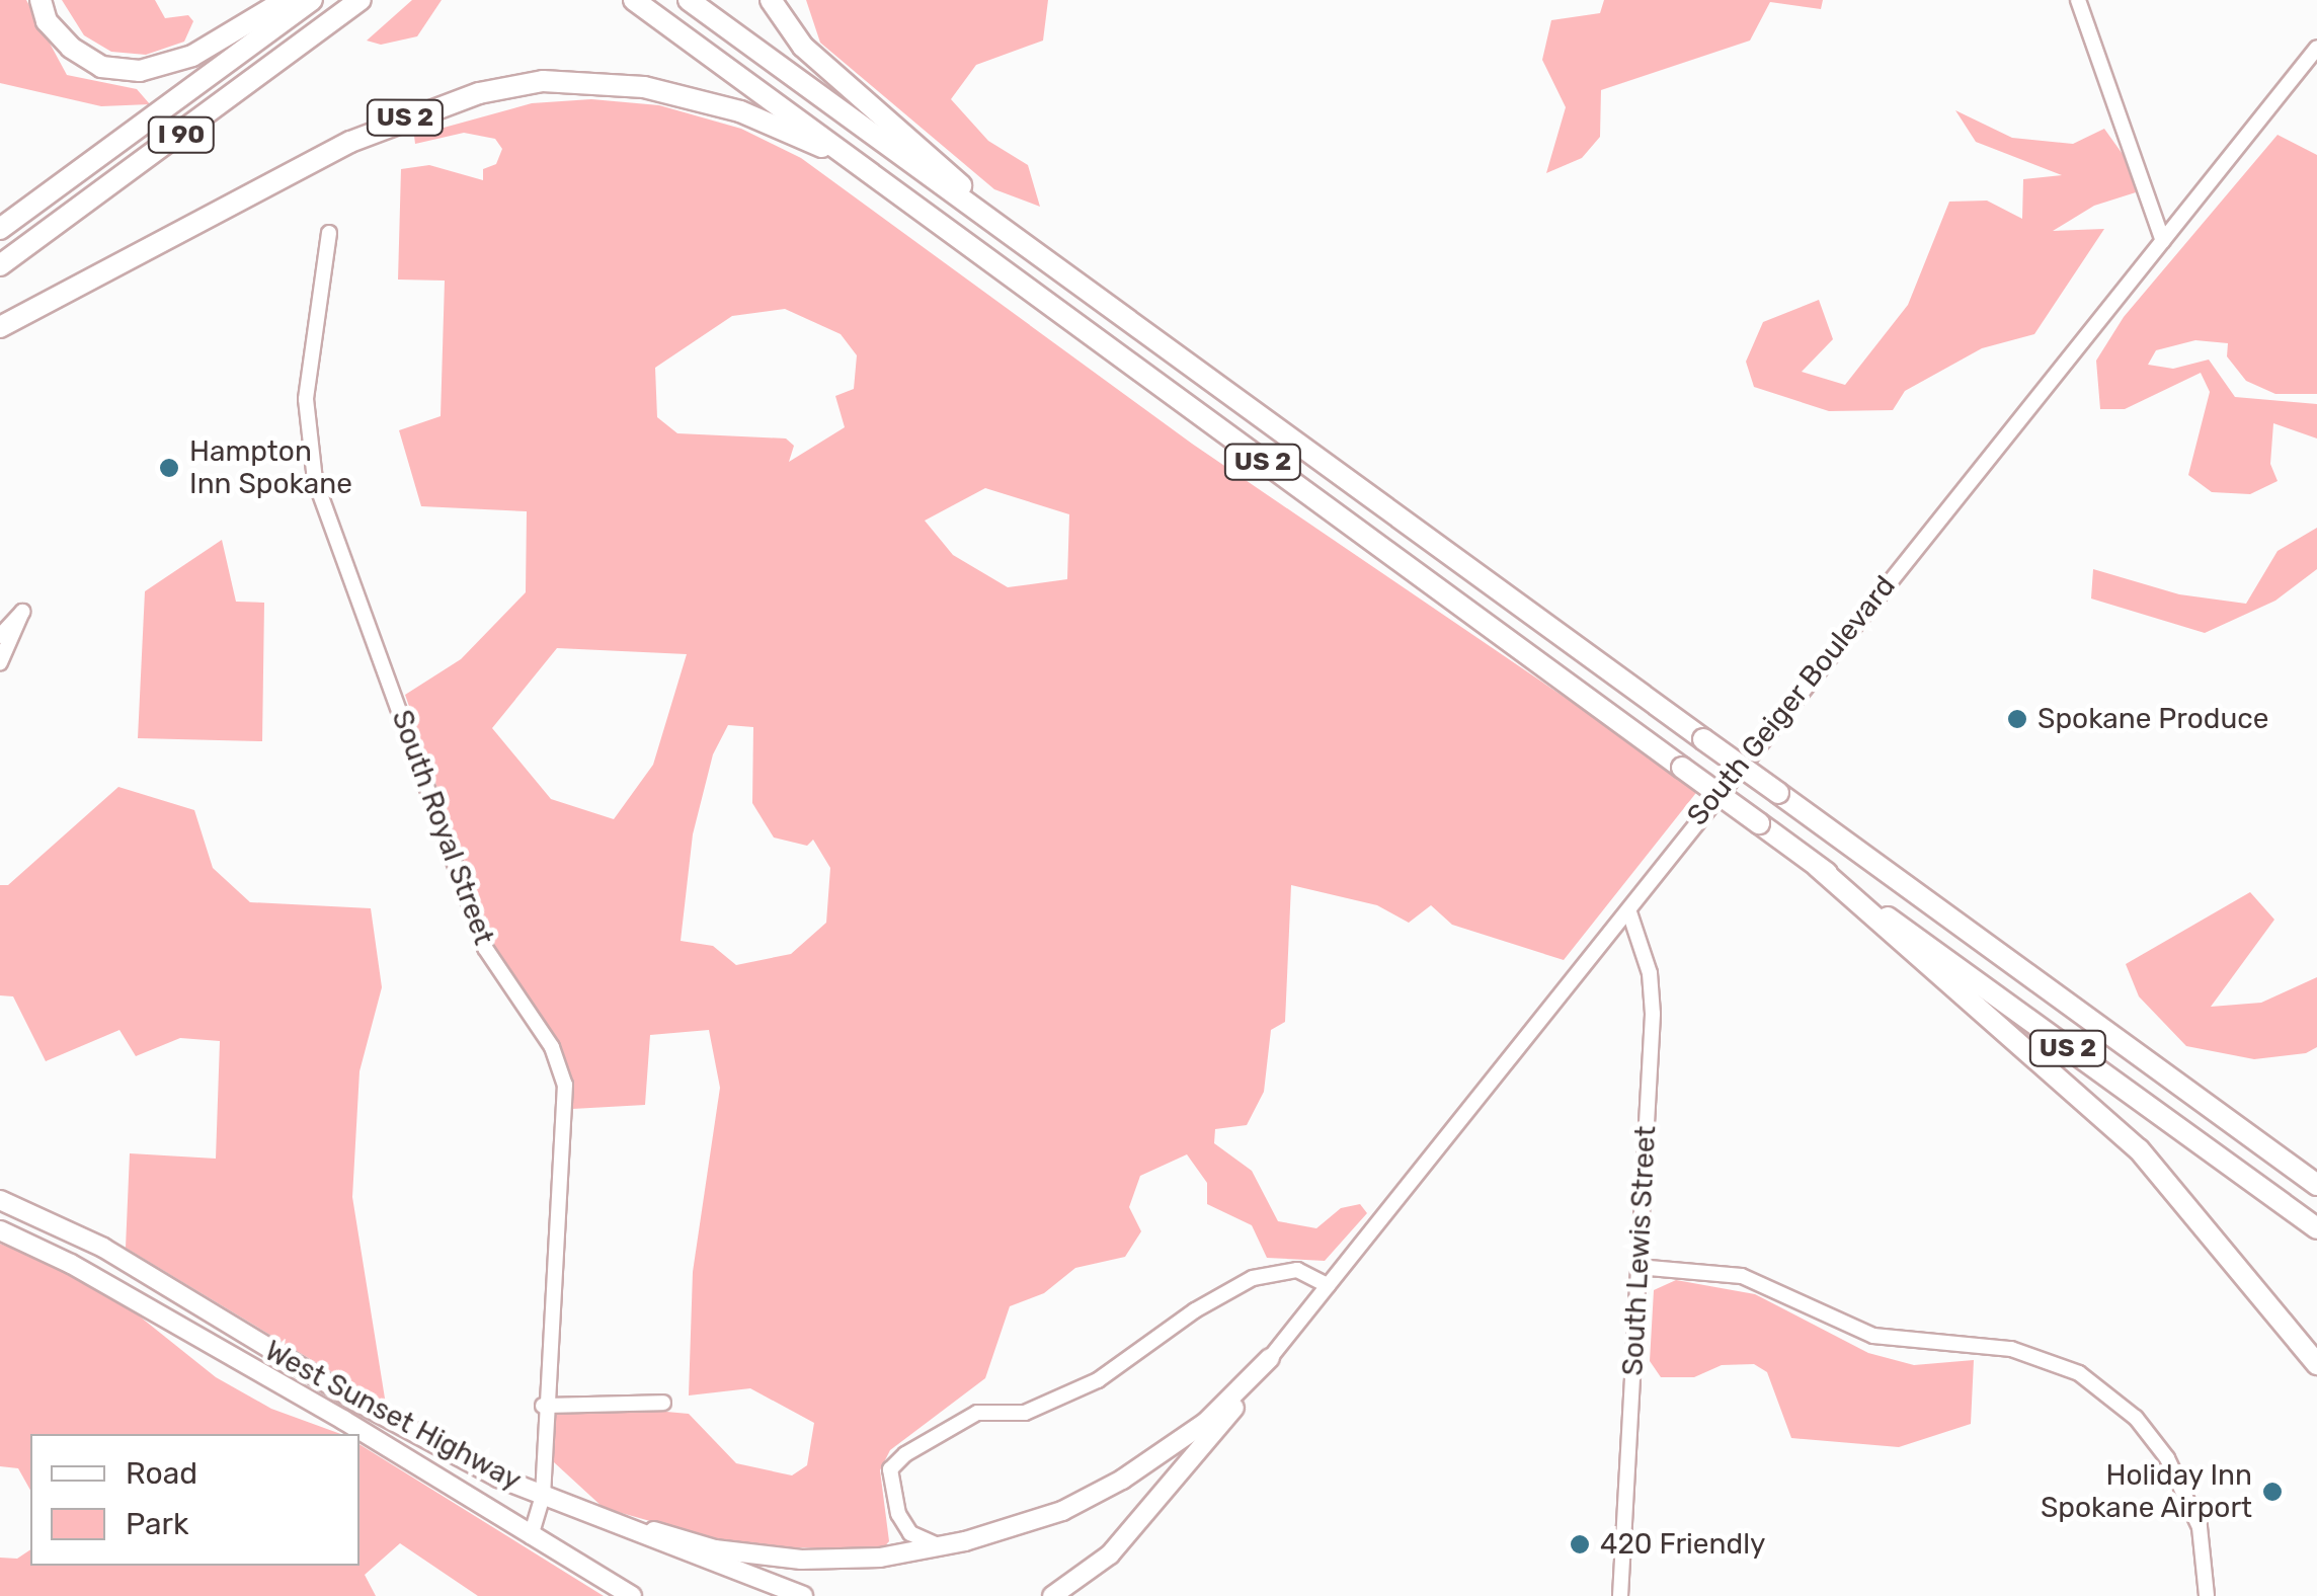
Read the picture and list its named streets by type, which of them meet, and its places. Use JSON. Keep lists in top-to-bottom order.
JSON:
{
  "streets": {
    "highway": ["US 2", "I 90"],
    "main road": ["West Sunset Highway"],
    "street": ["South Geiger Boulevard", "South Royal Street", "South Lewis Street"]
  },
  "crossings": [
    ["South Geiger Boulevard", "South Lewis Street"],
    ["South Royal Street", "West Sunset Highway"]
  ],
  "places": [
    "Hampton Inn Spokane",
    "Spokane Produce",
    "Holiday Inn Spokane Airport",
    "420 Friendly"
  ],
  "legend": ["Road", "Park"]
}
